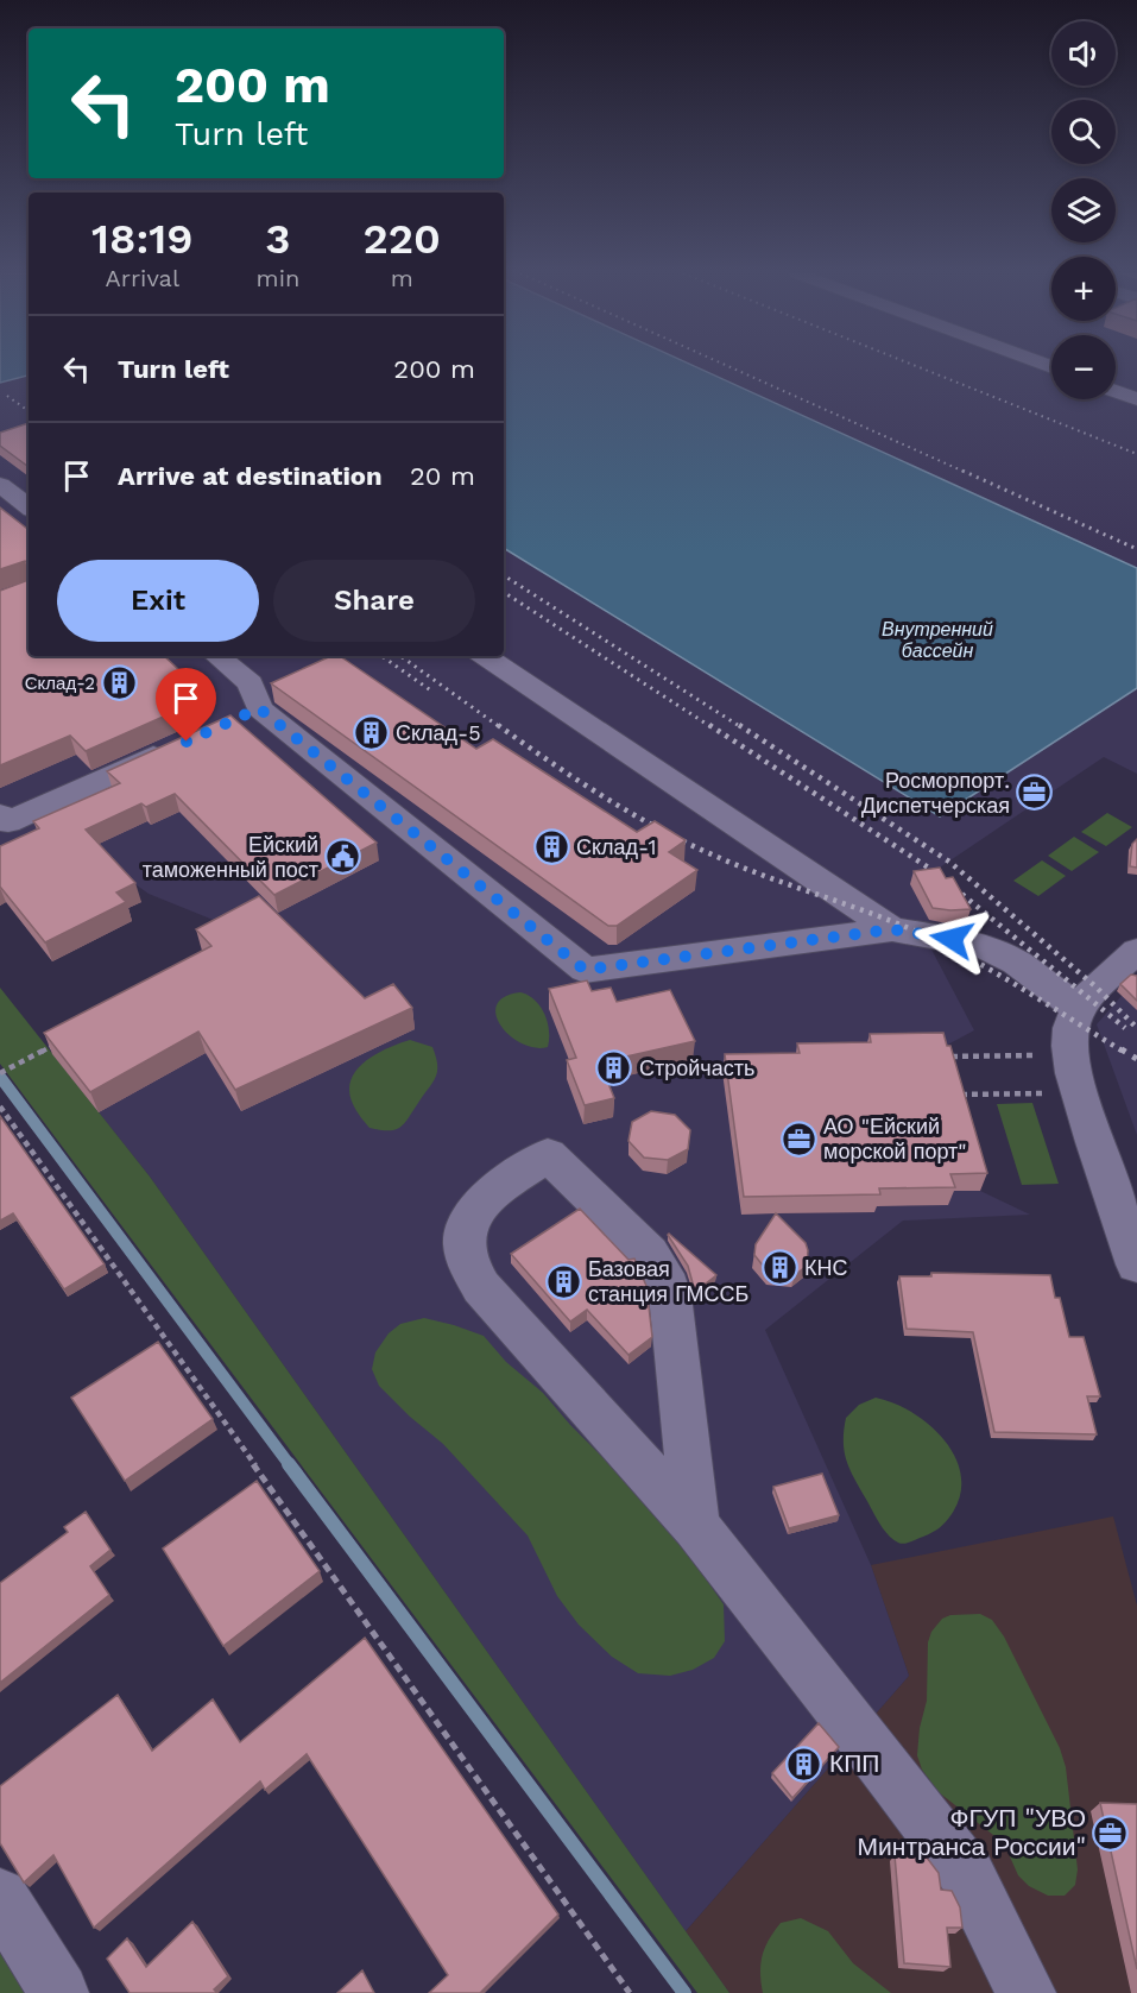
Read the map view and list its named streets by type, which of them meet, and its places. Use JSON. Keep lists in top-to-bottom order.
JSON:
{
  "water": ["Внутренний бассейн"],
  "places": {
    "building": [
      "Склад-2",
      "Склад-5",
      "Склад-1",
      "Стройчасть",
      "КНС",
      "Базовая станция ГМССБ",
      "КПП"
    ],
    "office": ["Росморпорт. Диспетчерская", "АО \"Ейский морской порт\"", "ФГУП \"УВО Минтранса России\""],
    "public building": ["Ейский таможенный пост"]
  },
  "page": {
    "map_buttons": ["+", "−"],
    "turn": ["200 m", "Turn left"],
    "eta": [
      "18:19",
      "Arrival",
      "3",
      "min",
      "220",
      "m"
    ],
    "list": [
      {
        "name": "Turn left",
        "value": "200 m"
      },
      {
        "name": "Arrive at destination",
        "value": "20 m"
      }
    ],
    "buttons": ["Exit", "Share"]
  }
}
